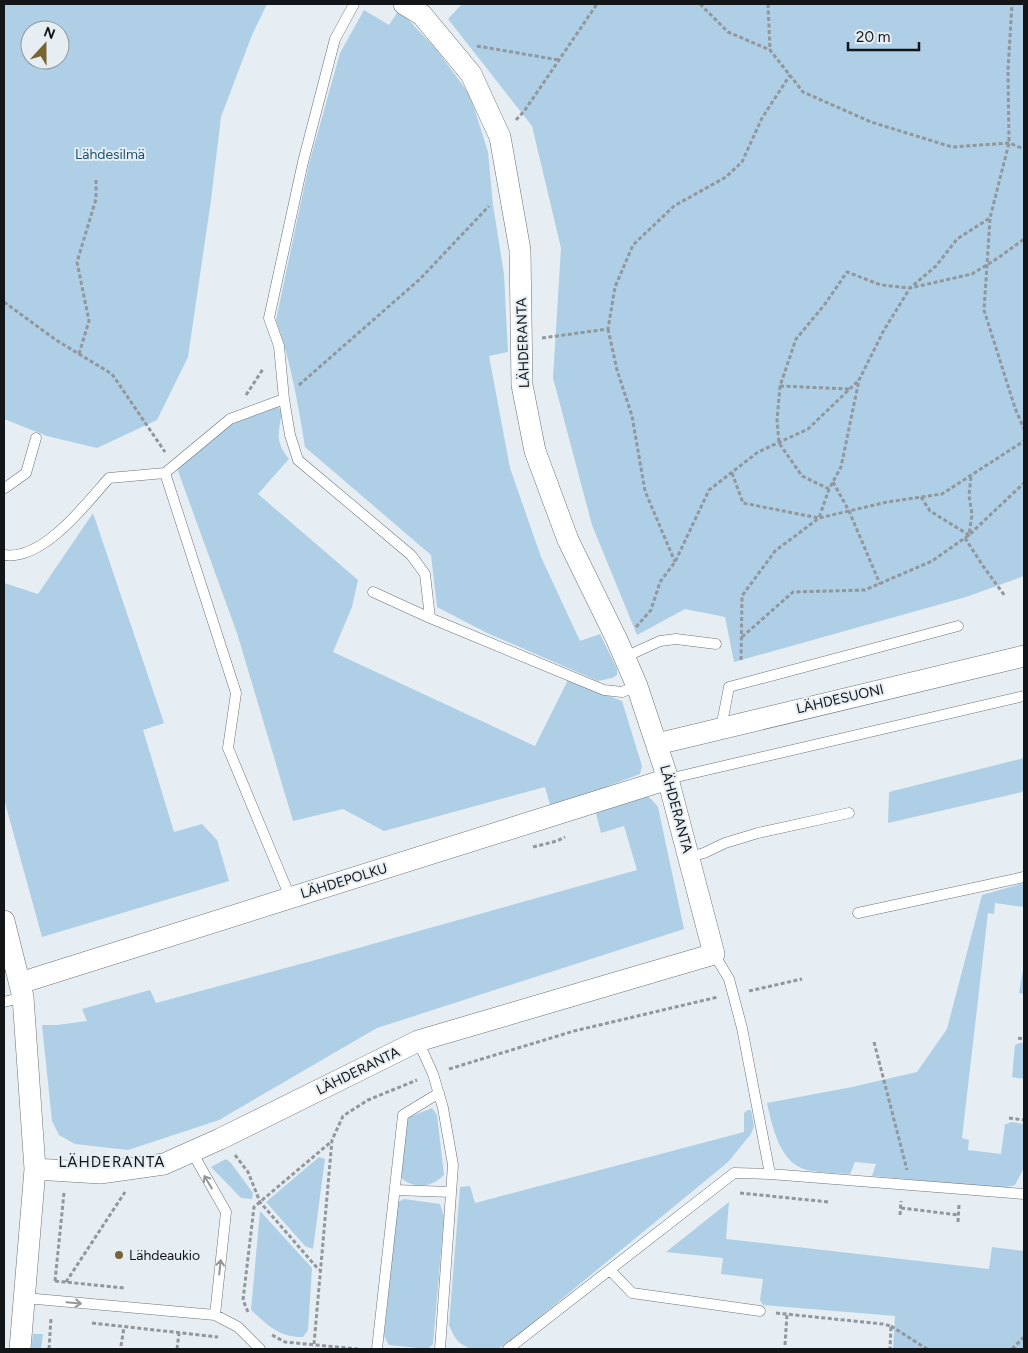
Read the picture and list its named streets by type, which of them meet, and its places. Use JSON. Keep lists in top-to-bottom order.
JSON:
{
  "streets": {
    "street": ["LÄHDERANTA", "LÄHDESUONI", "LÄHDEPOLKU"]
  },
  "crossings": [
    ["LÄHDERANTA", "LÄHDESUONI"],
    ["LÄHDERANTA", "LÄHDEPOLKU"]
  ],
  "districts": ["LÄHDERANTA"],
  "parks": ["Lähdesilmä"],
  "places": ["Lähdeaukio"],
  "scale_bar": "20 m",
  "north": "top"
}
